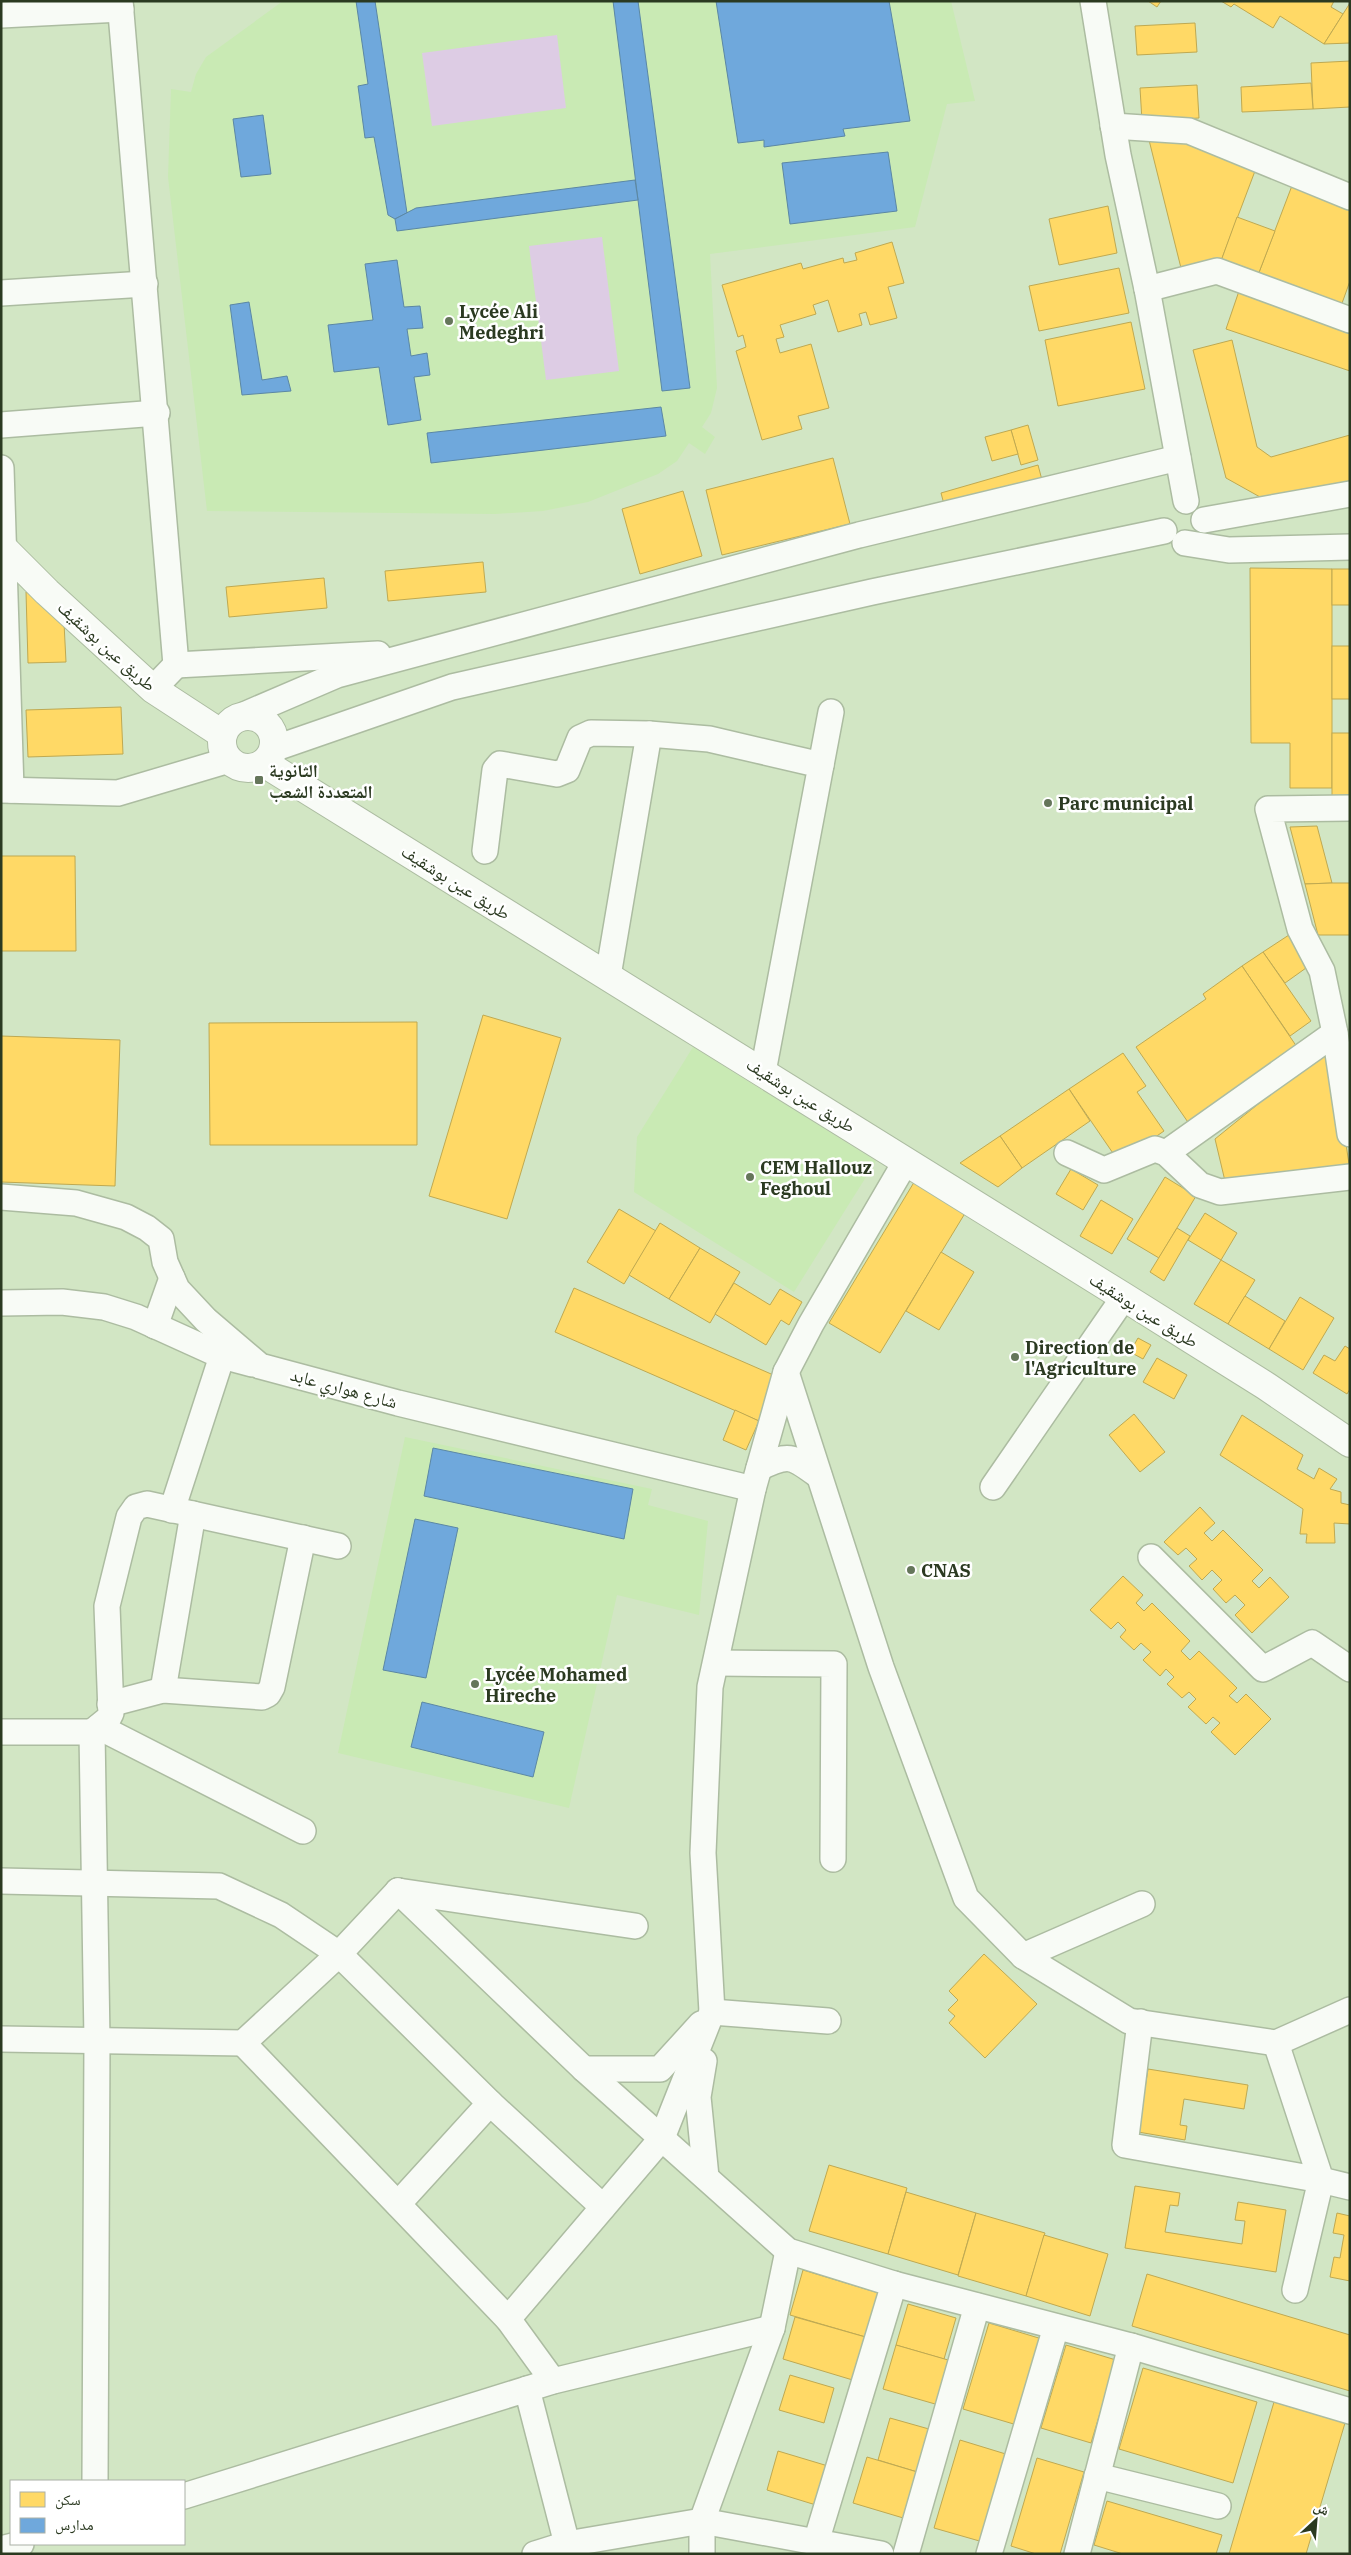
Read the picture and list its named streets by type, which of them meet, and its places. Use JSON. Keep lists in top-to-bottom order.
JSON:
{
  "streets": {
    "main road": ["طريق عين بوشقيف"],
    "street": ["شارع هواري عابد"]
  },
  "places": {
    "other": [
      "Lycée Ali Medeghri",
      "Parc municipal",
      "CEM Hallouz Feghoul",
      "Direction de l'Agriculture",
      "CNAS",
      "Lycée Mohamed Hireche"
    ],
    "transit": ["الثانوية المتعددة الشعب"]
  },
  "legend": ["سكن", "مدارس"],
  "north": "top right"
}
